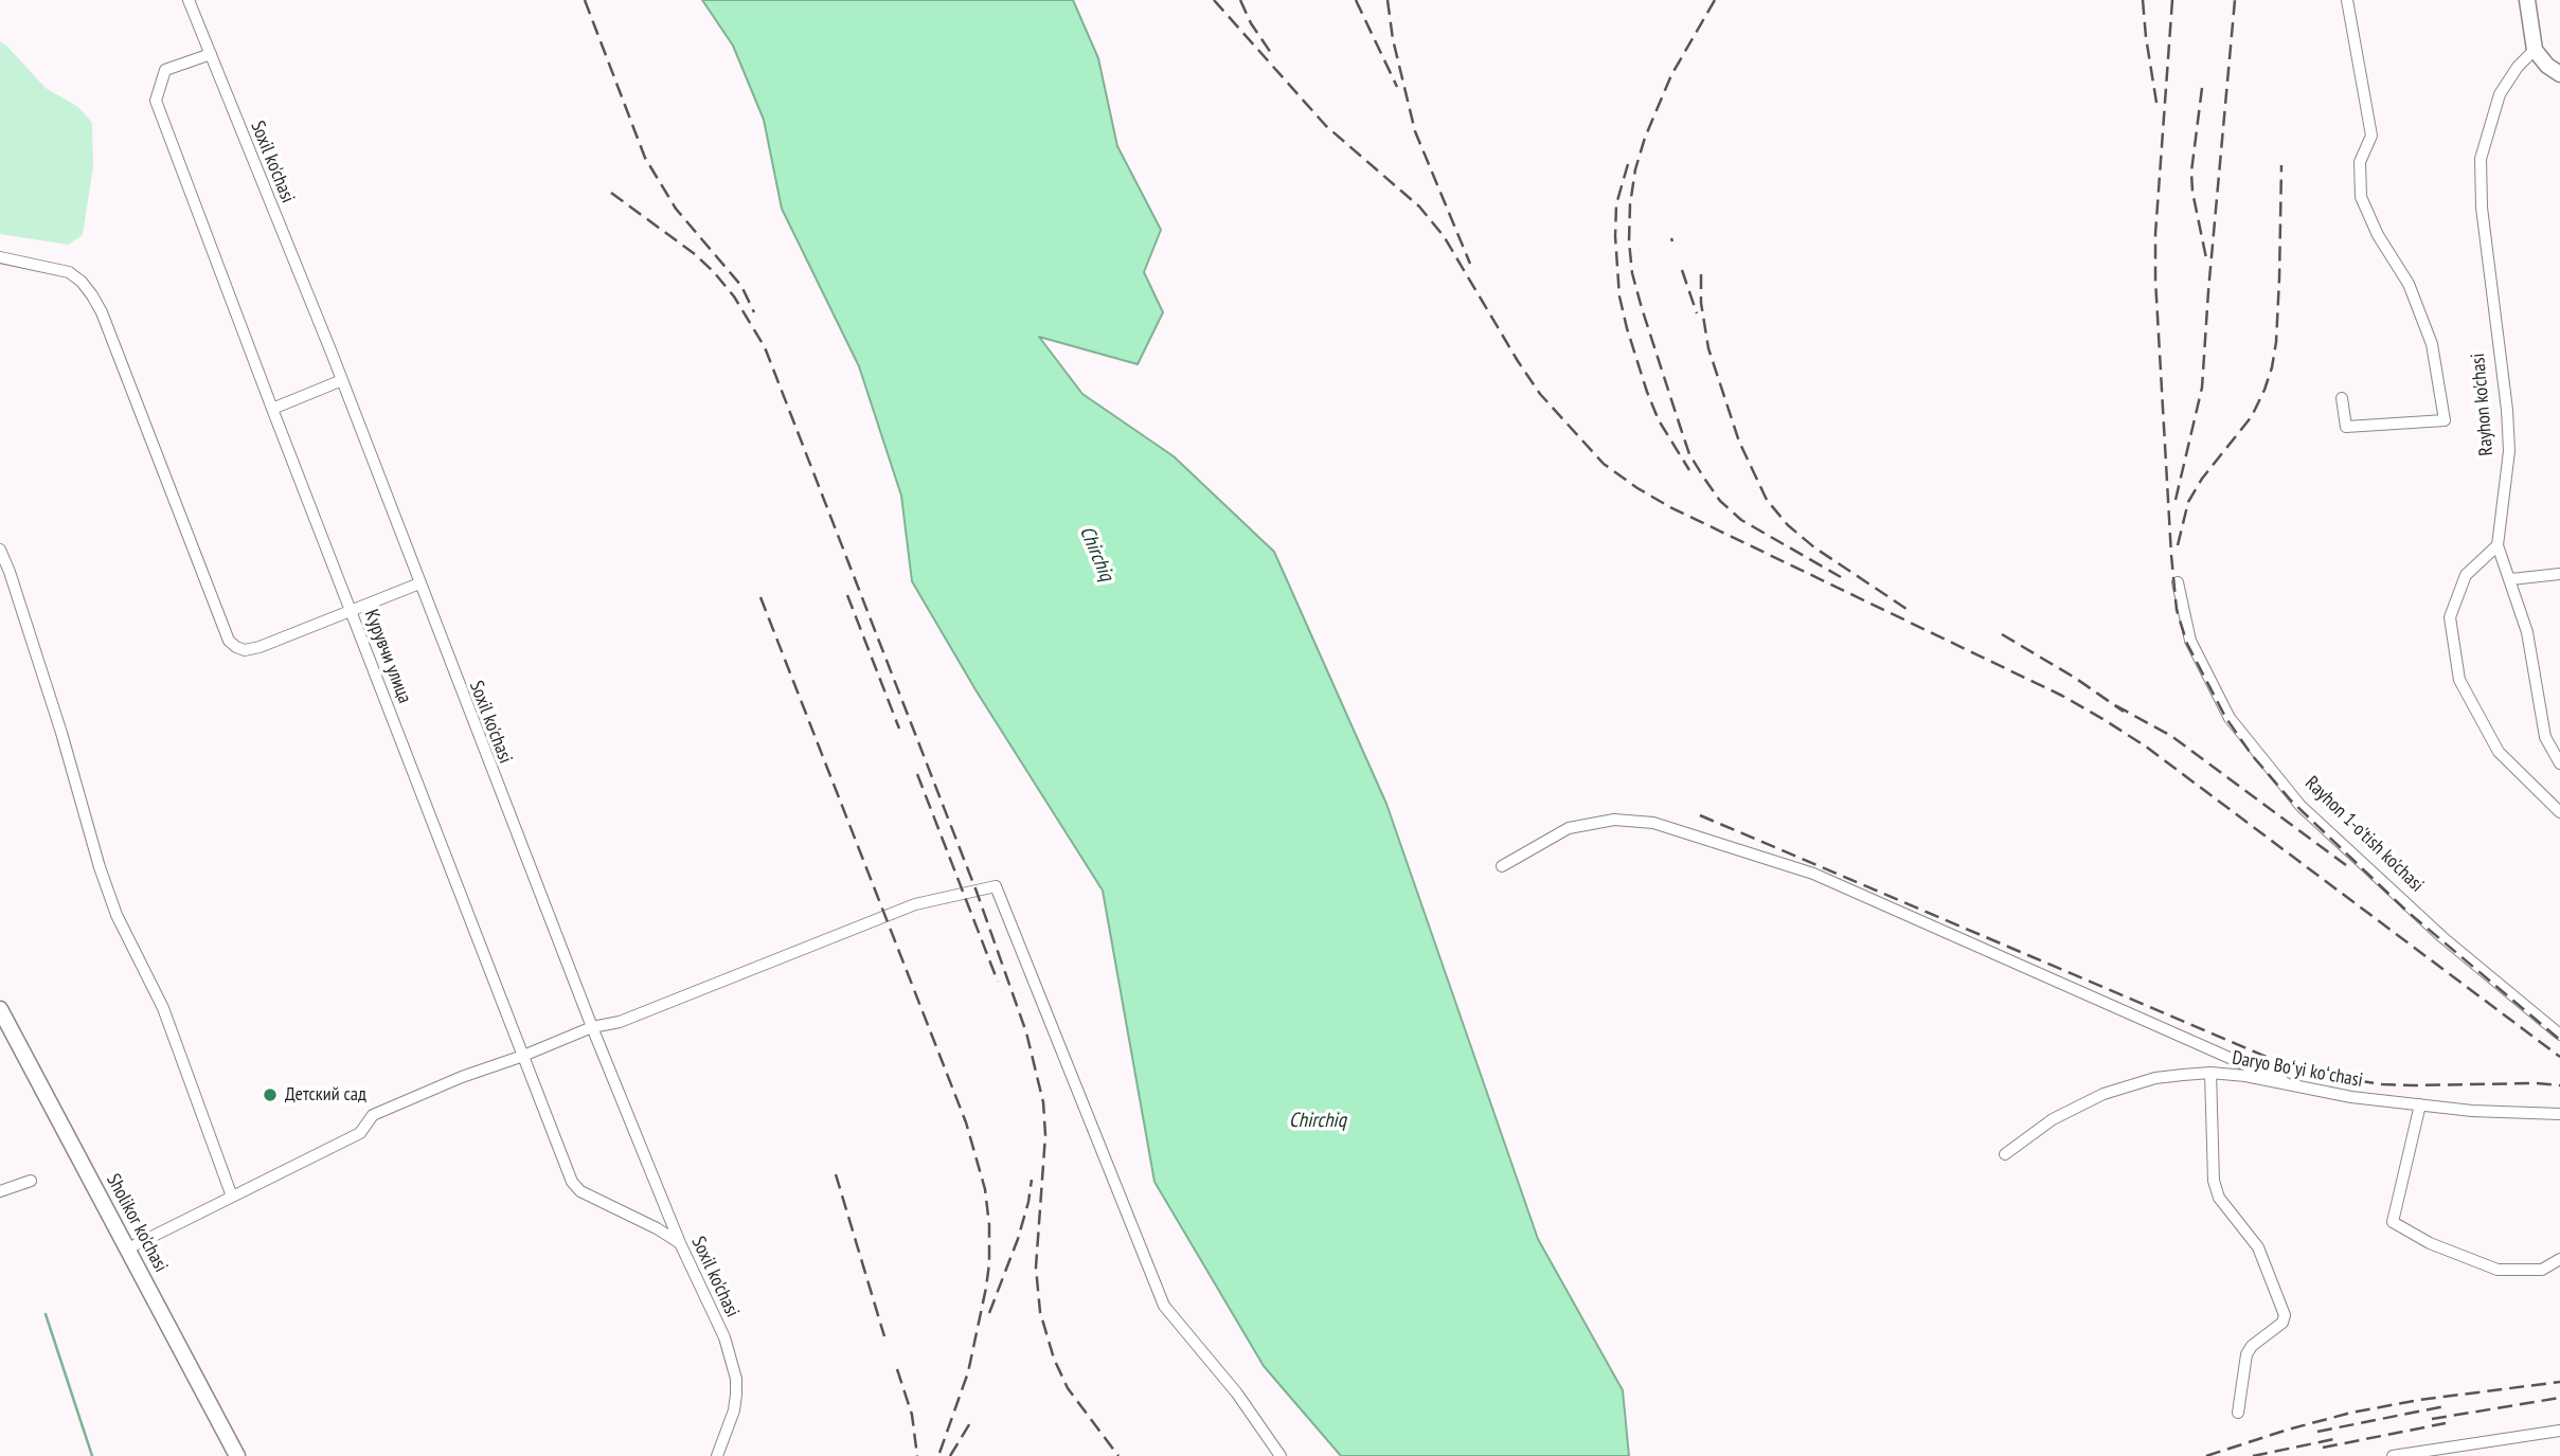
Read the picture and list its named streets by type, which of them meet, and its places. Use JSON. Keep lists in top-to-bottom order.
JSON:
{
  "streets": {
    "street": [
      "Soxil ko'chasi",
      "Rayhon ko'chasi",
      "Курувчи улица",
      "Rayhon 1-o'tish ko'chasi",
      "Daryo Boʻyi koʻchasi",
      "Sholikor ko'chasi"
    ]
  },
  "crossings": [
    ["Soxil ko'chasi", "Курувчи улица"]
  ],
  "water": ["Chirchiq"],
  "places": ["Детский сад"]
}
